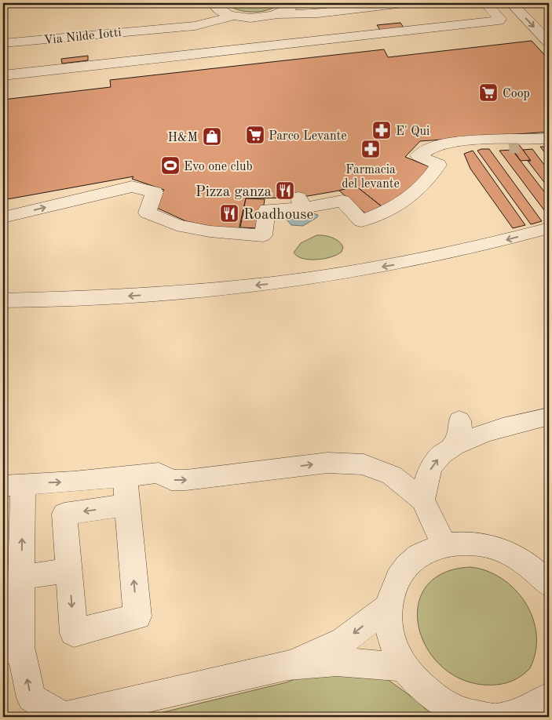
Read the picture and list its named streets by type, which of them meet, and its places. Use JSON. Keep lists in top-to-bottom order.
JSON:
{
  "streets": {
    "street": ["Via Nilde Iotti"]
  },
  "places": {
    "supermarket": ["Coop", "Parco Levante"],
    "pharmacy": ["E' Qui", "Farmacia del levante"],
    "shop": ["H&M"],
    "sports": ["Evo one club"],
    "restaurant": ["Pizza ganza", "Roadhouse"]
  }
}
